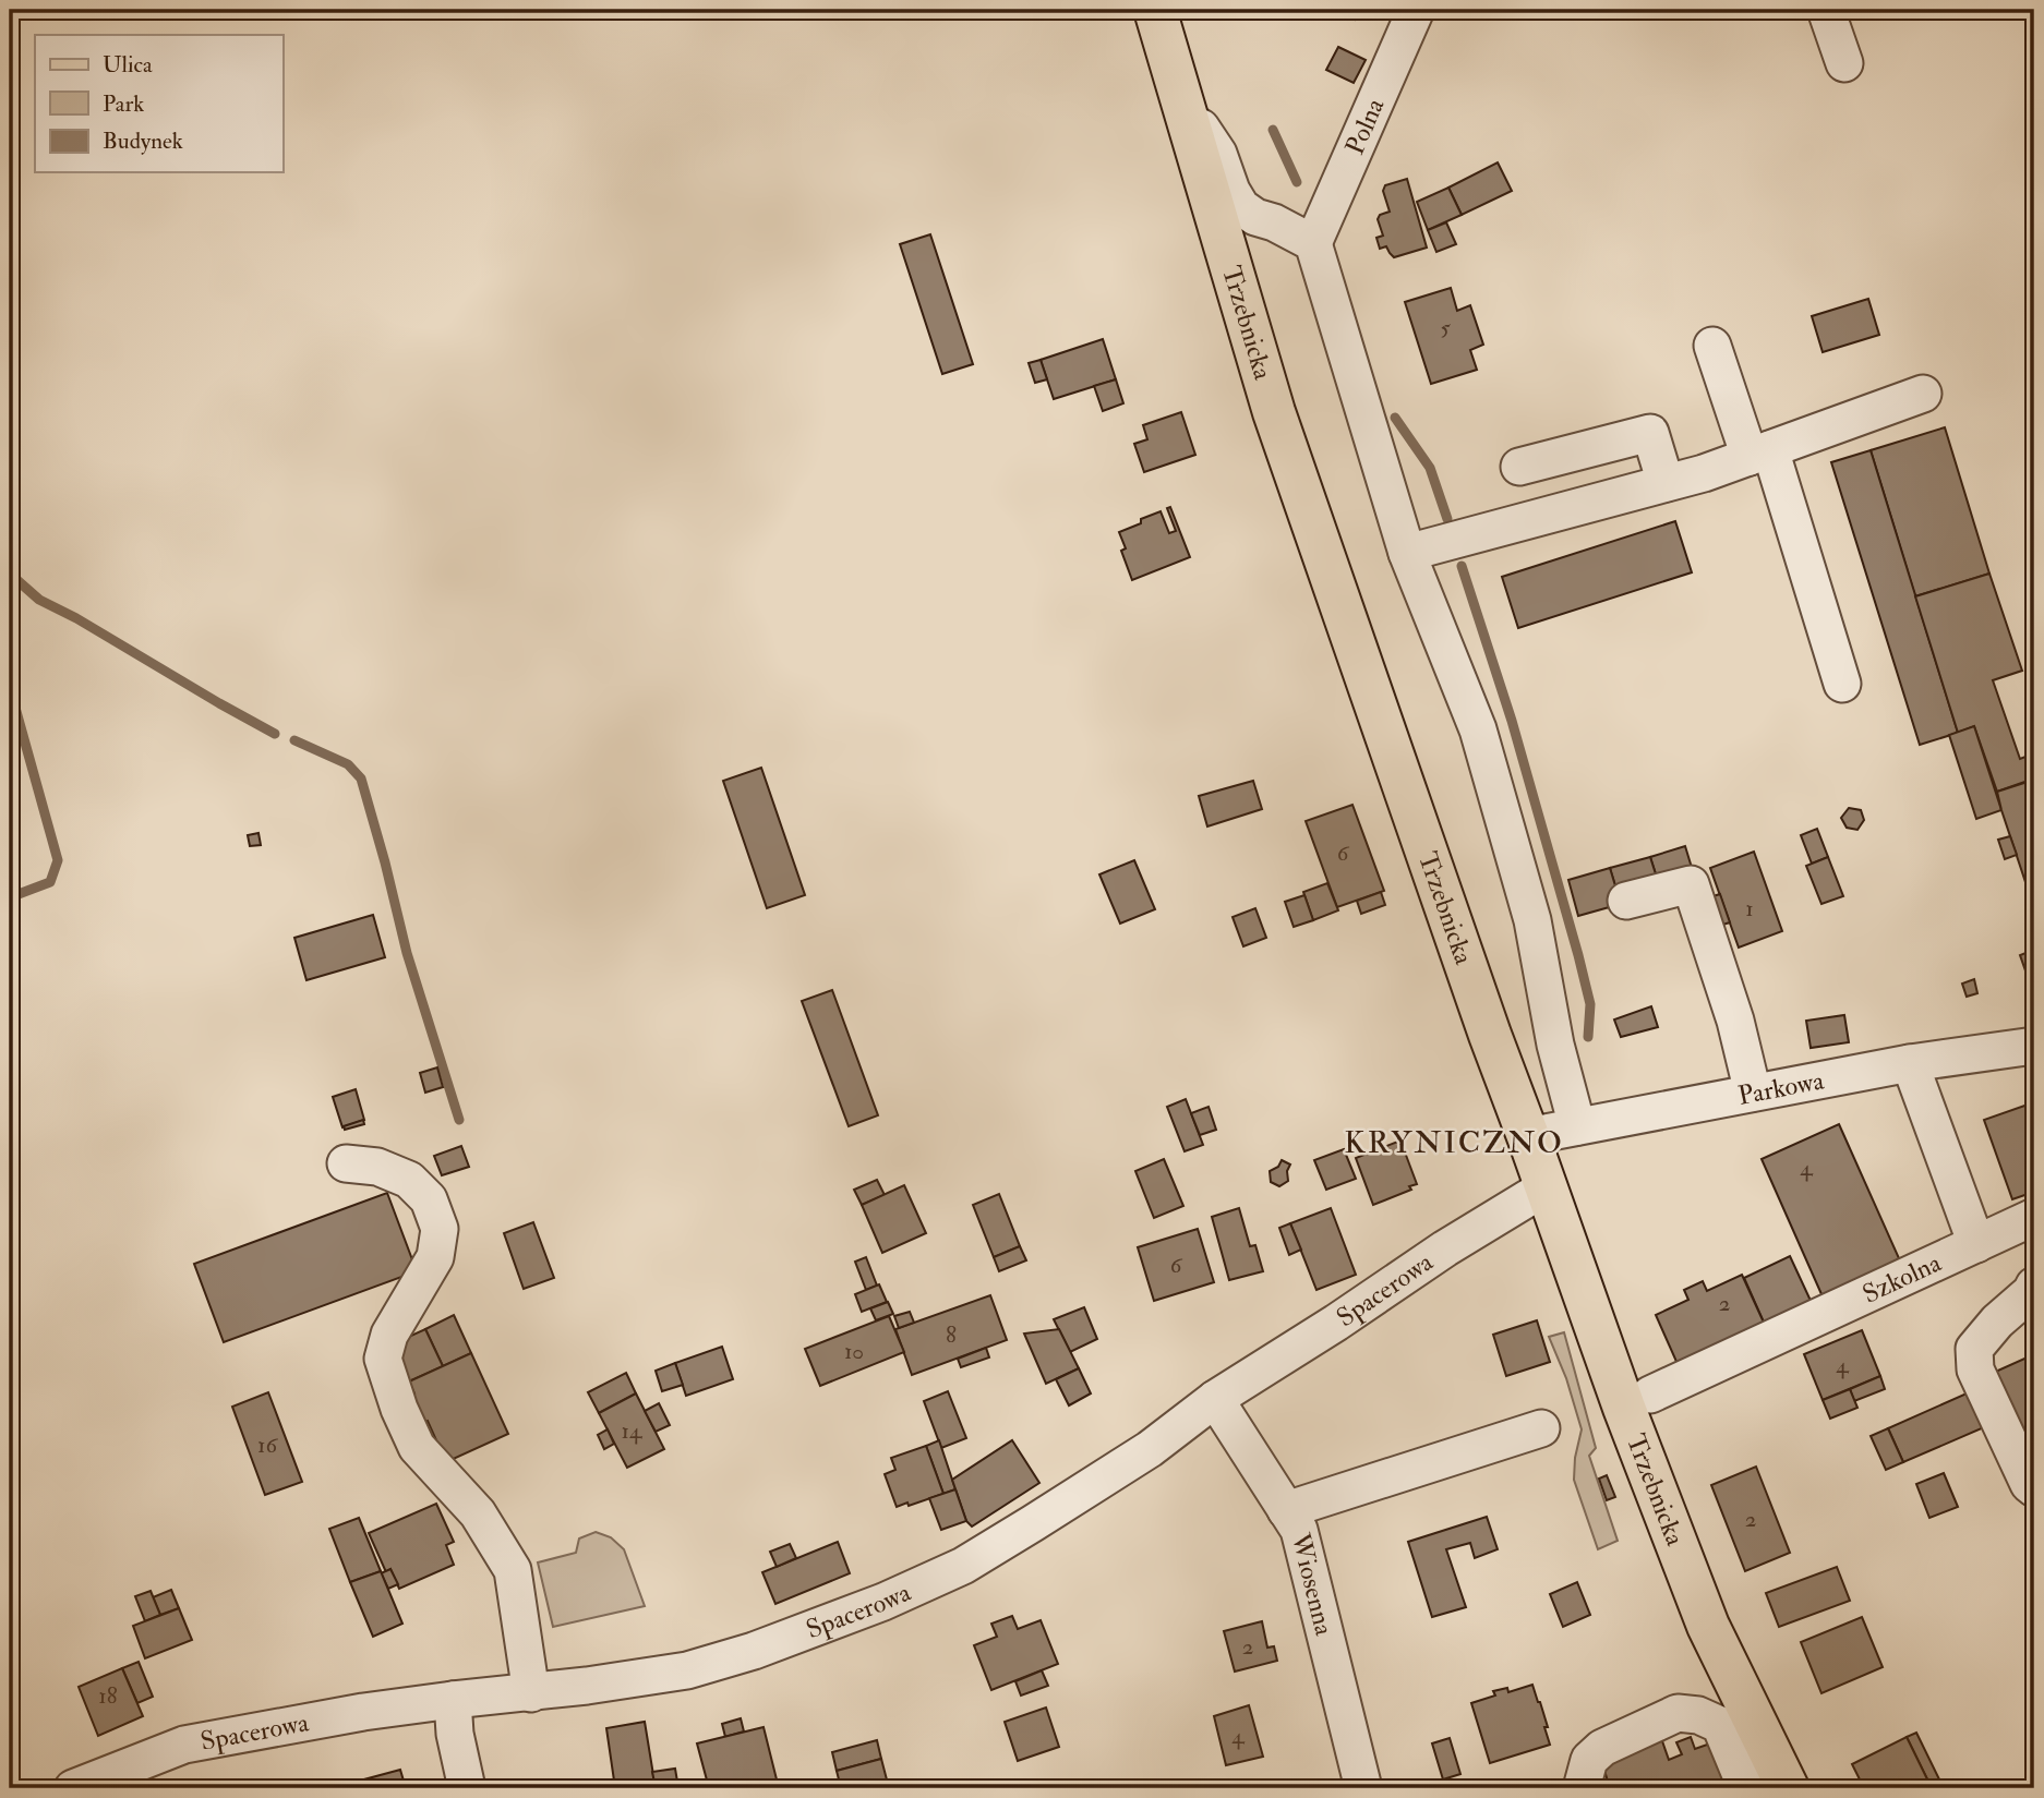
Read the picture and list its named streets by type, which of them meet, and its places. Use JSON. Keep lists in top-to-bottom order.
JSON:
{
  "streets": {
    "main road": ["Trzebnicka"],
    "street": [
      "Polna",
      "Parkowa",
      "Szkolna",
      "Spacerowa",
      "Wiosenna"
    ]
  },
  "crossings": [
    ["Trzebnicka", "Parkowa"],
    ["Trzebnicka", "Spacerowa"],
    ["Spacerowa", "Wiosenna"]
  ],
  "districts": ["KRYNICZNO"],
  "house_numbers": [
    "5",
    "6",
    "1",
    "4",
    "6",
    "2",
    "8",
    "10",
    "4",
    "14",
    "16",
    "2",
    "2",
    "18",
    "4"
  ],
  "legend": ["Ulica", "Park", "Budynek"]
}
